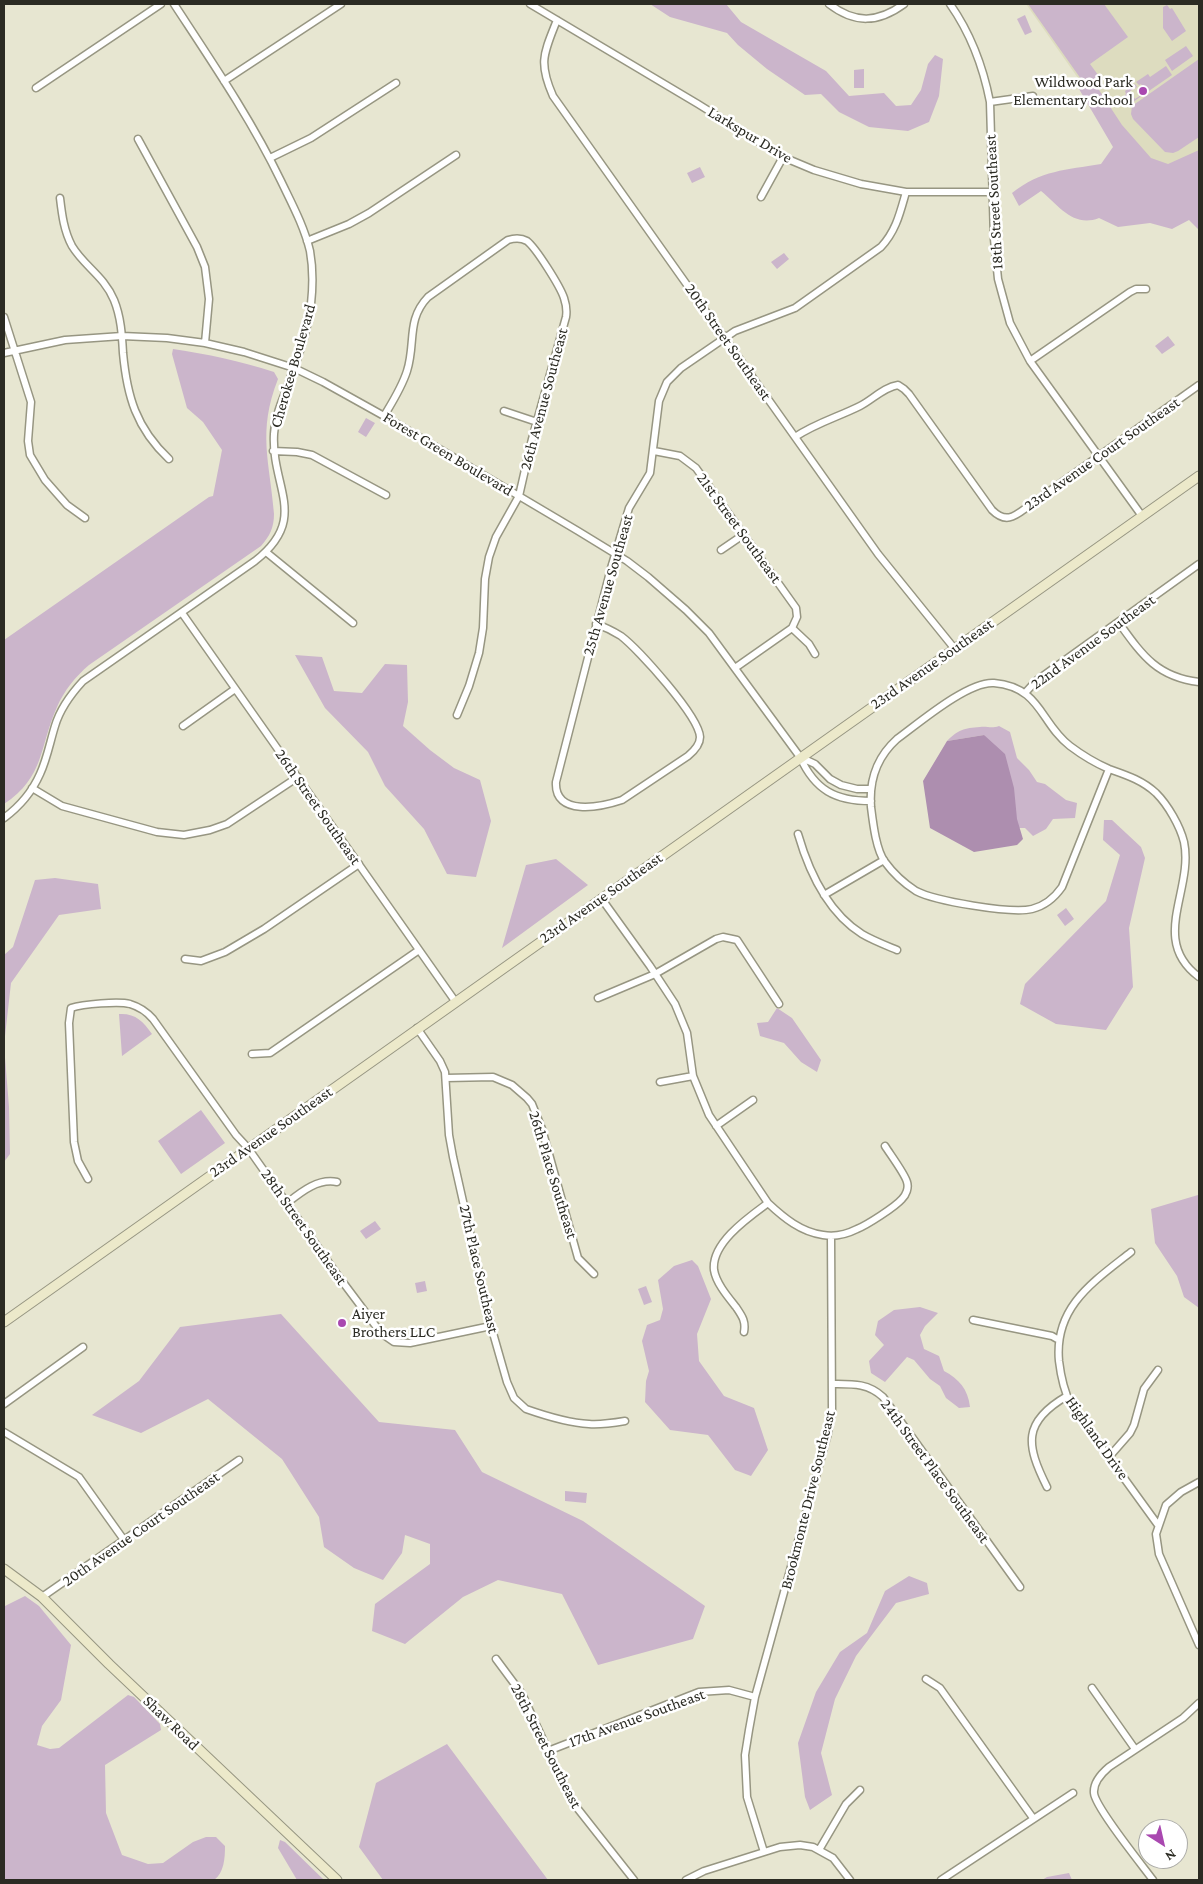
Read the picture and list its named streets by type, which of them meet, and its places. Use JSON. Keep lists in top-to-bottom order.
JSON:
{
  "streets": {
    "street": [
      "Larkspur Drive",
      "18th Street Southeast",
      "20th Street Southeast",
      "Cherokee Boulevard",
      "26th Avenue Southeast",
      "Forest Green Boulevard",
      "23rd Avenue Court Southeast",
      "21st Street Southeast",
      "25th Avenue Southeast",
      "22nd Avenue Southeast",
      "23rd Avenue Southeast",
      "26th Street Southeast",
      "26th Place Southeast",
      "28th Street Southeast",
      "27th Place Southeast",
      "Highland Drive",
      "24th Street Place Southeast",
      "Brookmonte Drive Southeast",
      "20th Avenue Court Southeast",
      "17th Avenue Southeast",
      "Shaw Road"
    ]
  },
  "crossings": [
    ["Larkspur Drive", "18th Street Southeast"],
    ["Larkspur Drive", "20th Street Southeast"],
    ["Larkspur Drive", "25th Avenue Southeast"],
    ["18th Street Southeast", "23rd Avenue Court Southeast"],
    ["18th Street Southeast", "23rd Avenue Southeast"],
    ["20th Street Southeast", "23rd Avenue Court Southeast"],
    ["20th Street Southeast", "25th Avenue Southeast"],
    ["20th Street Southeast", "23rd Avenue Southeast"],
    ["Cherokee Boulevard", "Forest Green Boulevard"],
    ["Cherokee Boulevard", "26th Street Southeast"],
    ["26th Avenue Southeast", "Forest Green Boulevard"],
    ["Forest Green Boulevard", "25th Avenue Southeast"],
    ["Forest Green Boulevard", "23rd Avenue Southeast"],
    ["21st Street Southeast", "25th Avenue Southeast"],
    ["23rd Avenue Southeast", "26th Street Southeast"],
    ["23rd Avenue Southeast", "28th Street Southeast"],
    ["23rd Avenue Southeast", "27th Place Southeast"],
    ["26th Place Southeast", "27th Place Southeast"],
    ["28th Street Southeast", "27th Place Southeast"],
    ["28th Street Southeast", "17th Avenue Southeast"],
    ["24th Street Place Southeast", "Brookmonte Drive Southeast"],
    ["Brookmonte Drive Southeast", "17th Avenue Southeast"],
    ["20th Avenue Court Southeast", "Shaw Road"]
  ],
  "places": ["Wildwood Park Elementary School", "Aiyer Brothers LLC"],
  "north": "bottom right"
}
